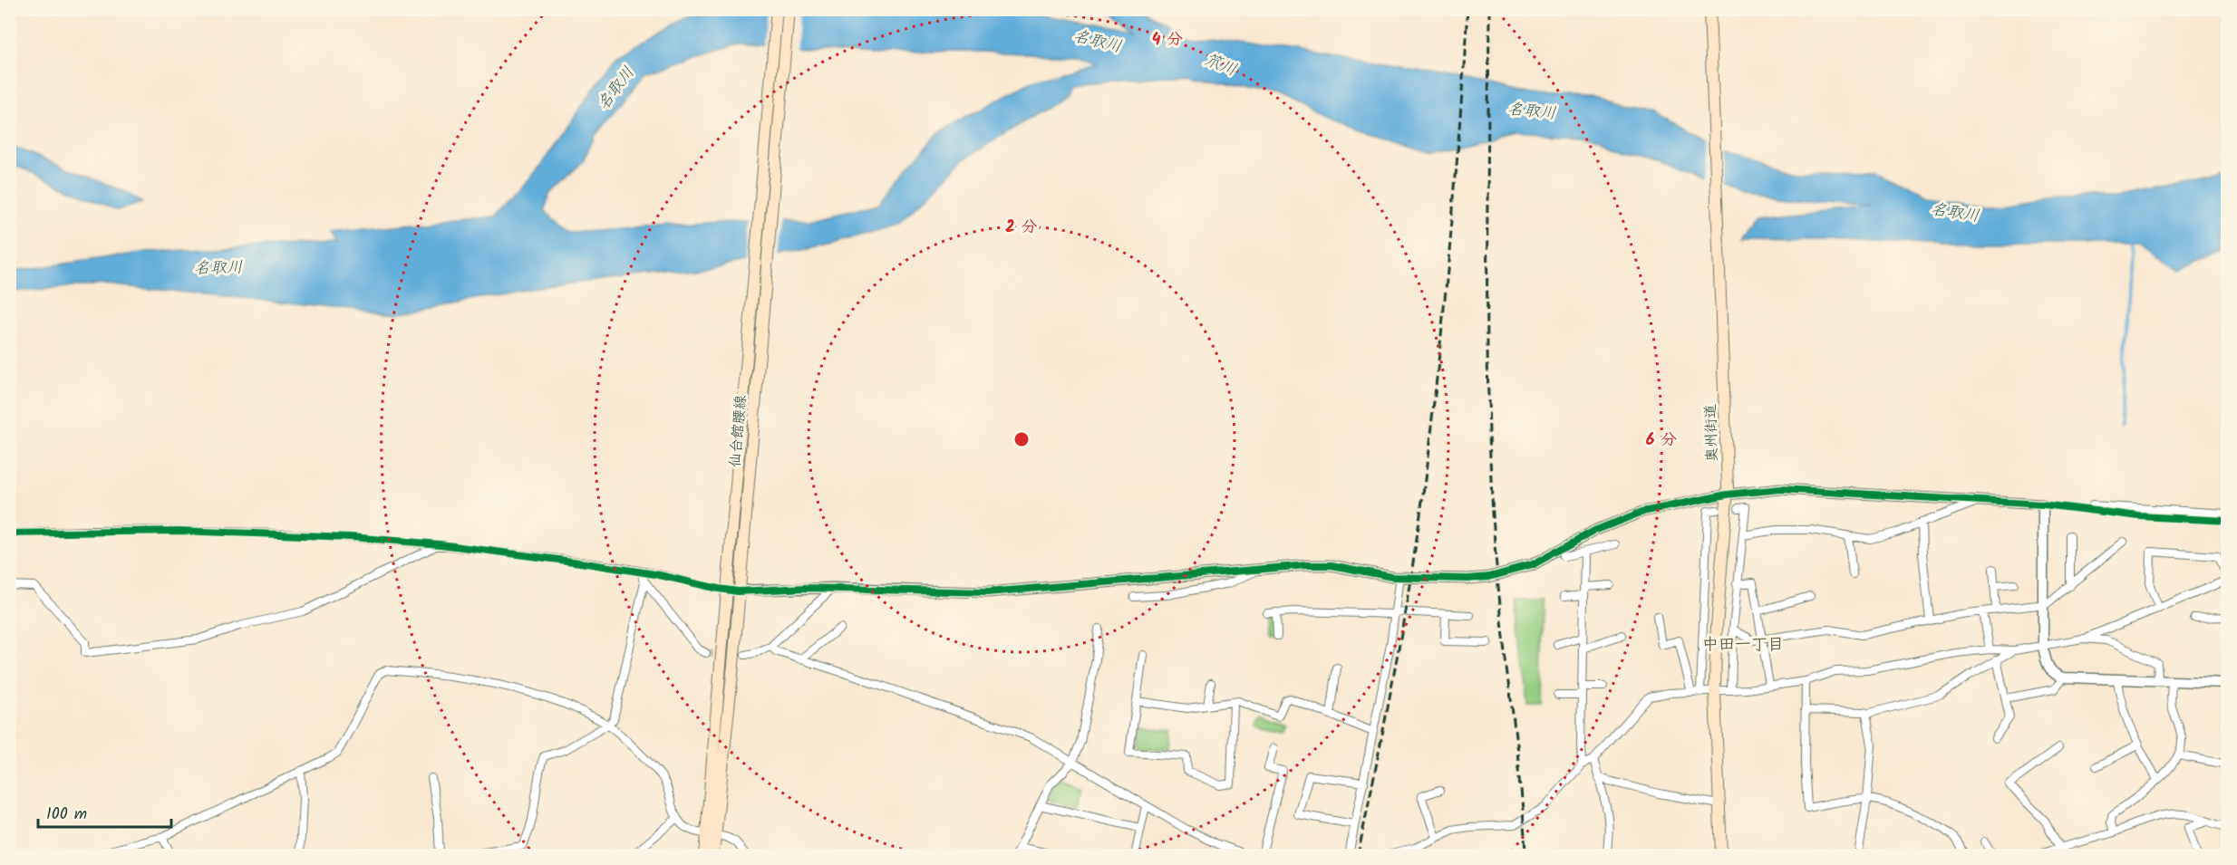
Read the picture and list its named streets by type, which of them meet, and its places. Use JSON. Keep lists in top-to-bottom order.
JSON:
{
  "streets": {
    "main road": ["仙台館腰線", "奥州街道"]
  },
  "districts": ["中田一丁目"],
  "water": ["名取川", "笊川"],
  "scale_bar": "100 m",
  "rings": ["4 分", "2 分", "6 分"]
}
